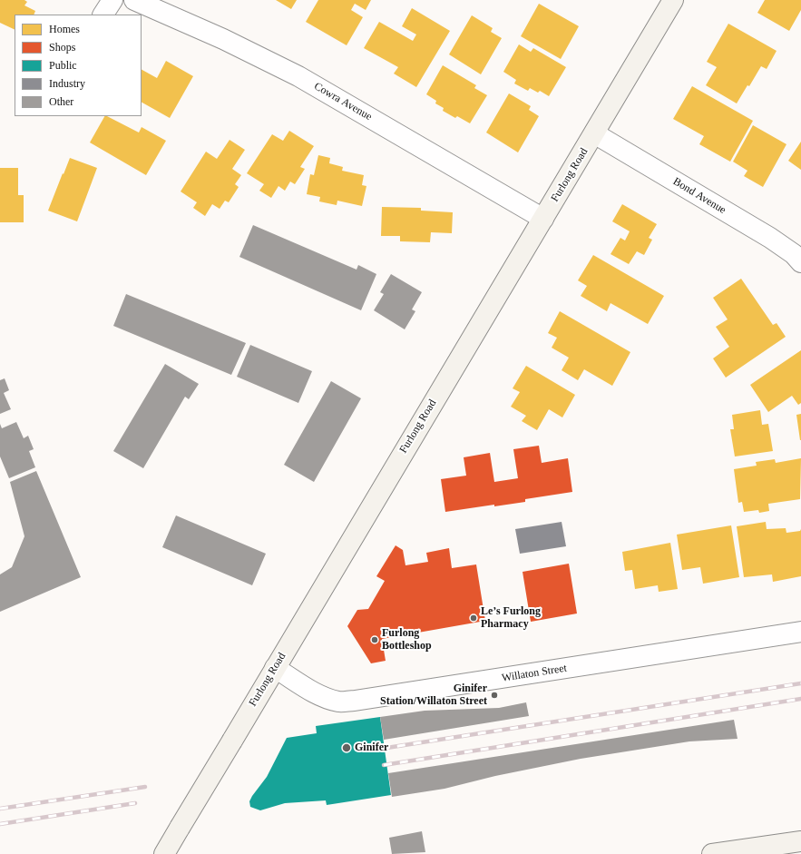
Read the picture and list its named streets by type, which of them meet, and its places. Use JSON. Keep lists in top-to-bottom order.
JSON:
{
  "streets": {
    "main road": ["Furlong Road"],
    "street": ["Cowra Avenue", "Bond Avenue", "Willaton Street"]
  },
  "crossings": [
    ["Cowra Avenue", "Furlong Road"],
    ["Furlong Road", "Bond Avenue"],
    ["Furlong Road", "Willaton Street"]
  ],
  "places": [
    "Le’s Furlong Pharmacy",
    "Furlong Bottleshop",
    "Ginifer Station/Willaton Street",
    "Ginifer"
  ],
  "legend": [
    "Homes",
    "Shops",
    "Public",
    "Industry",
    "Other"
  ]
}
